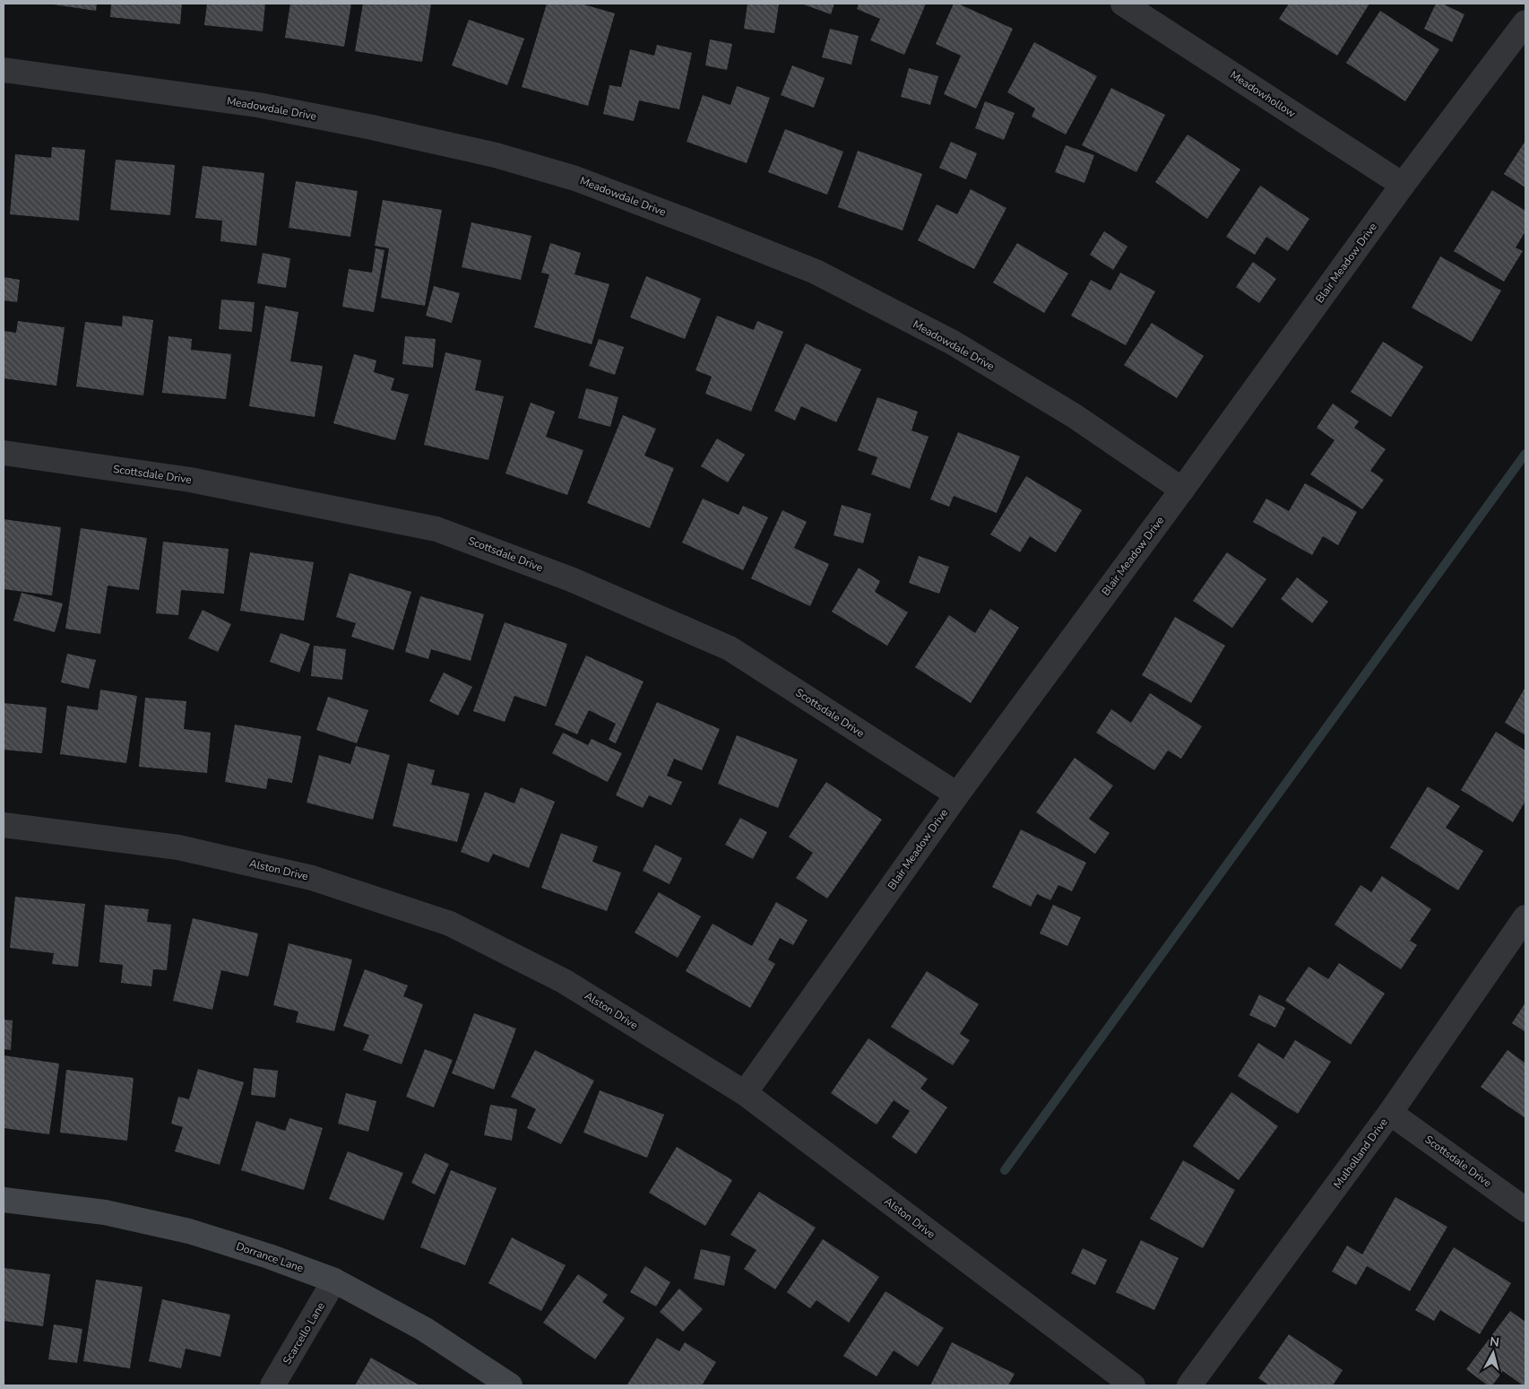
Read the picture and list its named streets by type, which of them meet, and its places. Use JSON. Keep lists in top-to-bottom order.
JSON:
{
  "streets": {
    "street": [
      "Meadowhollow",
      "Meadowdale Drive",
      "Blair Meadow Drive",
      "Scottsdale Drive",
      "Alston Drive",
      "Mulholland Drive",
      "Dorrance Lane",
      "Scarcello Lane"
    ]
  },
  "crossings": [
    ["Meadowhollow", "Blair Meadow Drive"],
    ["Meadowdale Drive", "Blair Meadow Drive"],
    ["Blair Meadow Drive", "Scottsdale Drive"],
    ["Blair Meadow Drive", "Alston Drive"],
    ["Scottsdale Drive", "Mulholland Drive"],
    ["Dorrance Lane", "Scarcello Lane"]
  ],
  "north": "top"
}
